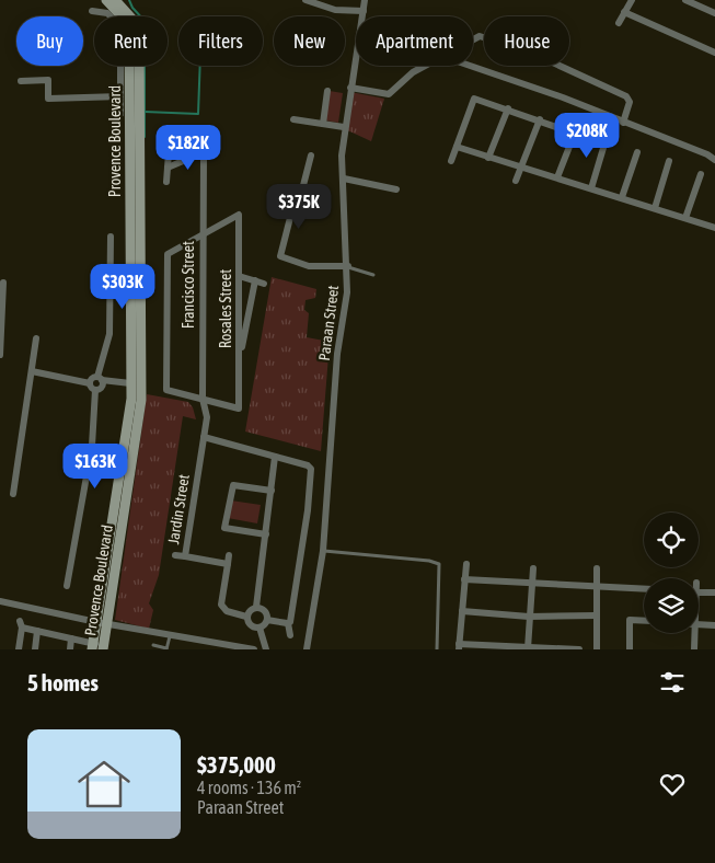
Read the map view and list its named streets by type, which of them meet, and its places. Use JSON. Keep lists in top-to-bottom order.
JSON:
{
  "streets": {
    "street": [
      "Provence Boulevard",
      "Francisco Street",
      "Rosales Street",
      "Paraan Street",
      "Jardin Street"
    ]
  },
  "crossings": [
    ["Francisco Street", "Rosales Street"],
    ["Francisco Street", "Jardin Street"]
  ],
  "page": {
    "chip": [
      "Buy",
      "Rent",
      "Filters",
      "New",
      "Apartment",
      "House"
    ],
    "price": [
      "$208K",
      "$182K",
      "$375K",
      "$303K",
      "$163K"
    ],
    "heading": "5 homes",
    "list": [
      {
        "name": "$375,000",
        "note": "4 rooms · 136 m² · Paraan Street"
      }
    ]
  }
}
